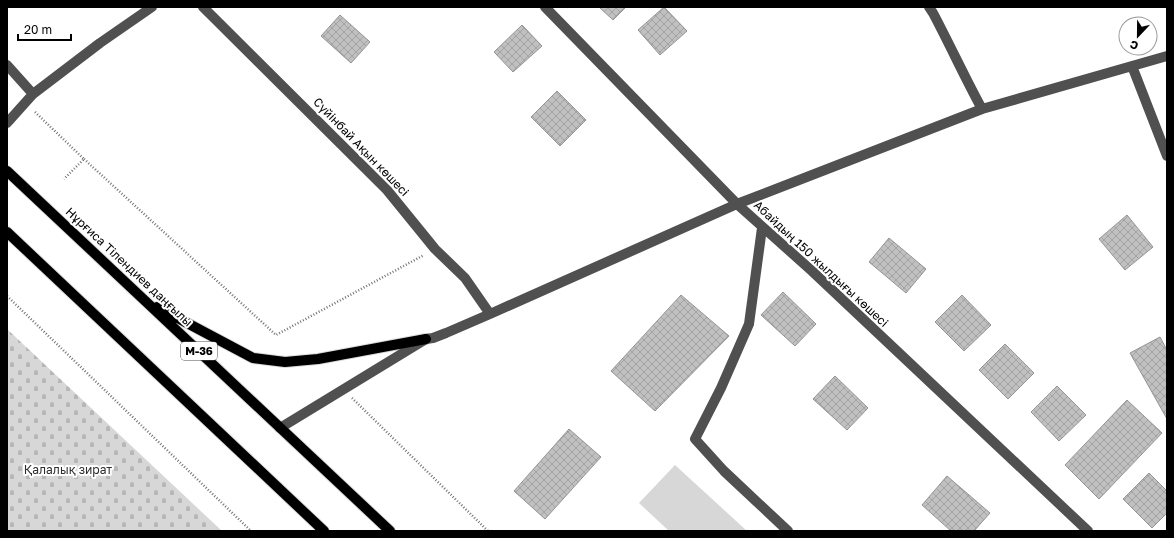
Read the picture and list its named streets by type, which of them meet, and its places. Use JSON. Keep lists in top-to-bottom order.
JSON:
{
  "streets": {
    "main road": ["Нұрғиса Тілендиев даңғылы", "M-36"],
    "street": ["Сүйінбай Ақын көшесі", "Абайдың 150 жылдығы көшесі"]
  },
  "parks": ["Қалалық зират"],
  "scale_bar": "20 m",
  "north": "bottom"
}
